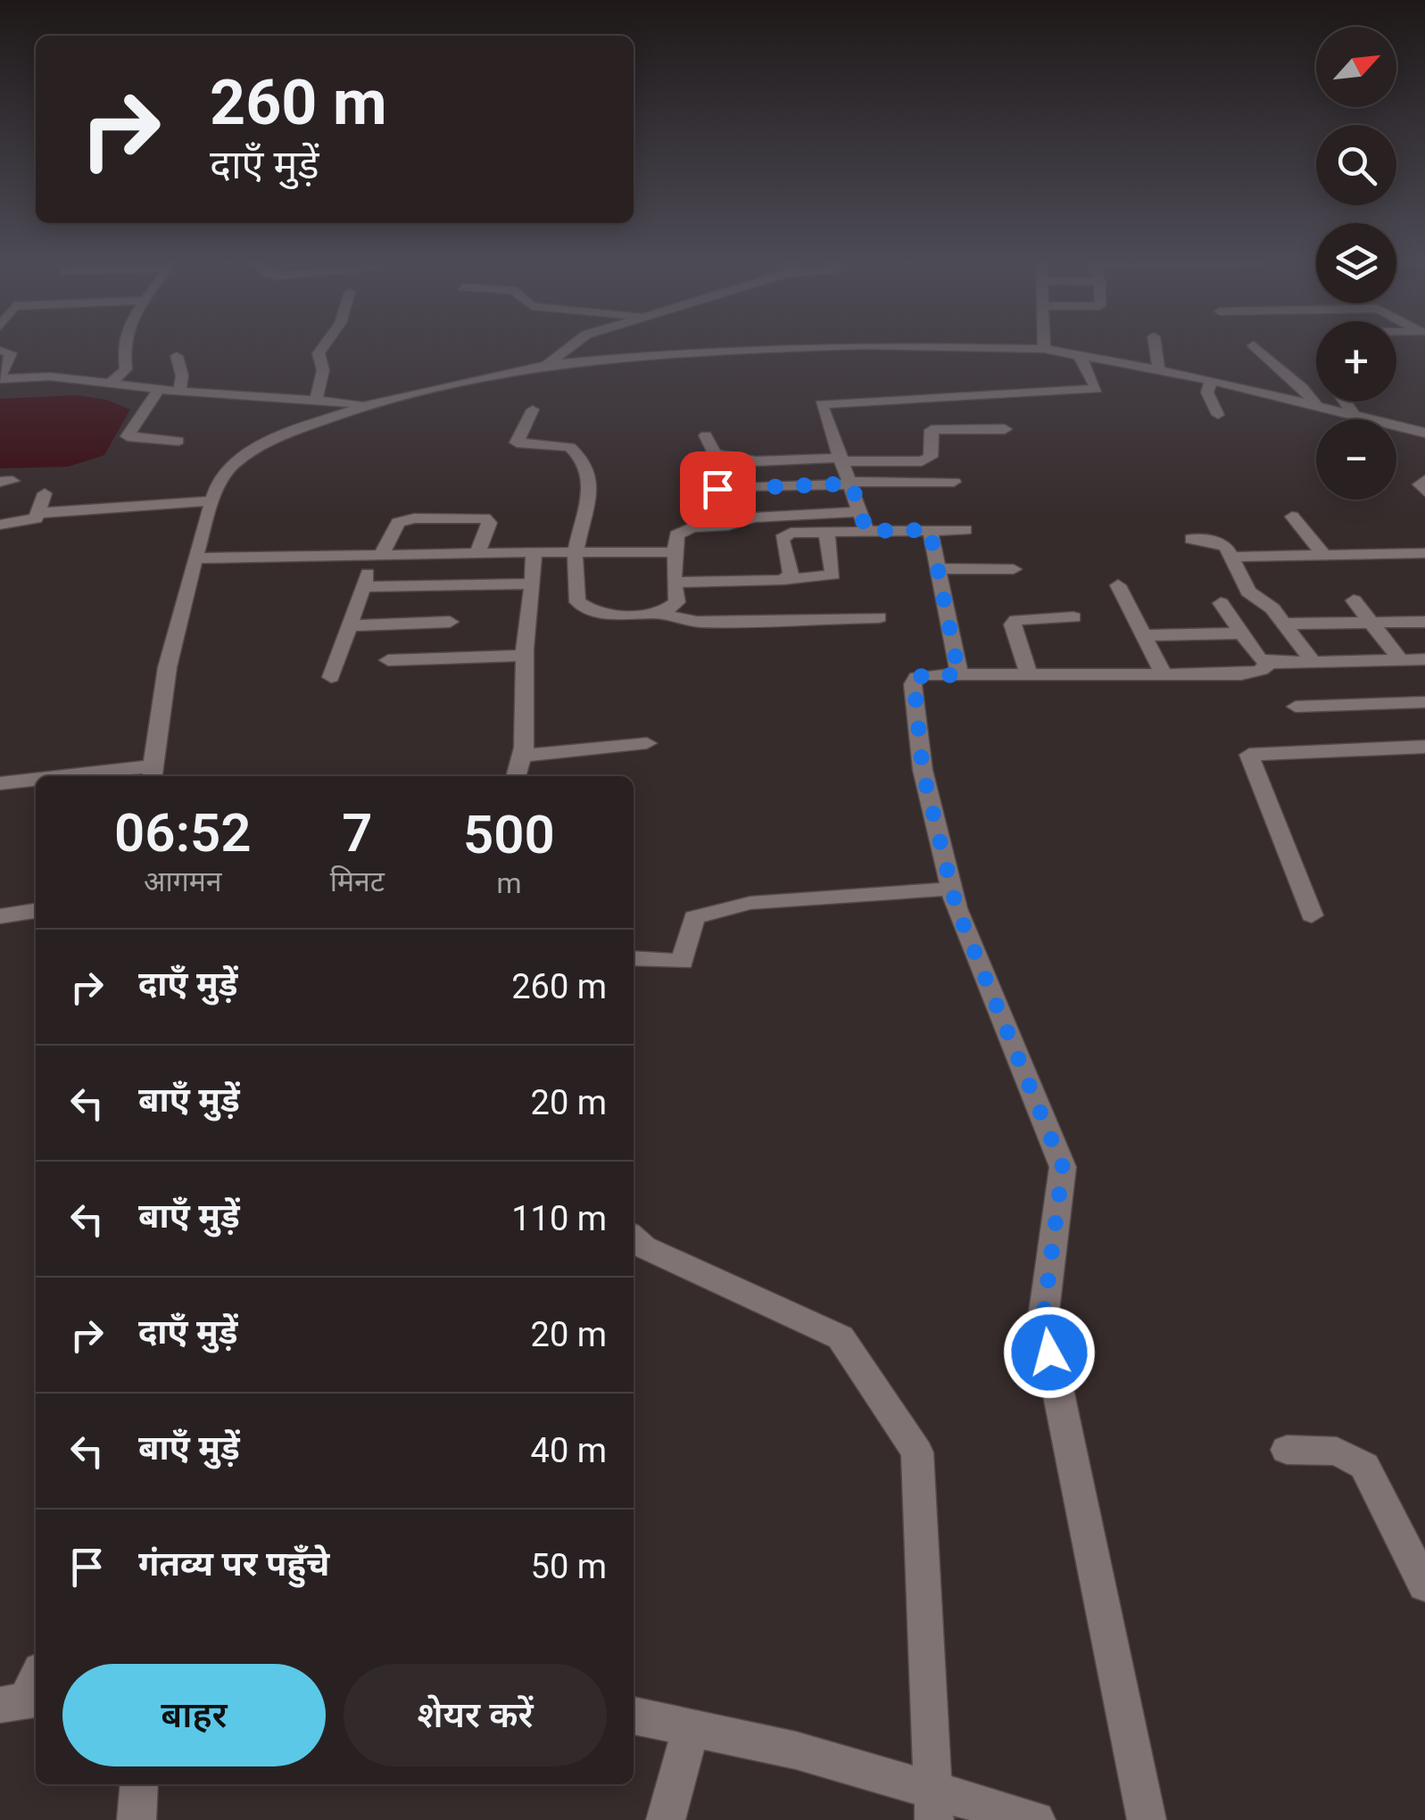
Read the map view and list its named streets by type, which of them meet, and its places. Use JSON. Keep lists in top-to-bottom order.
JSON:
{
  "north": "top right",
  "page": {
    "map_buttons": ["+", "−"],
    "turn": ["260 m", "दाएँ मुड़ें"],
    "eta": [
      "06:52",
      "आगमन",
      "7",
      "मिनट",
      "500",
      "m"
    ],
    "list": [
      {
        "name": "दाएँ मुड़ें",
        "value": "260 m"
      },
      {
        "name": "बाएँ मुड़ें",
        "value": "20 m"
      },
      {
        "name": "बाएँ मुड़ें",
        "value": "110 m"
      },
      {
        "name": "दाएँ मुड़ें",
        "value": "20 m"
      },
      {
        "name": "बाएँ मुड़ें",
        "value": "40 m"
      },
      {
        "name": "गंतव्य पर पहुँचे",
        "value": "50 m"
      }
    ],
    "buttons": ["बाहर", "शेयर करें"]
  }
}
